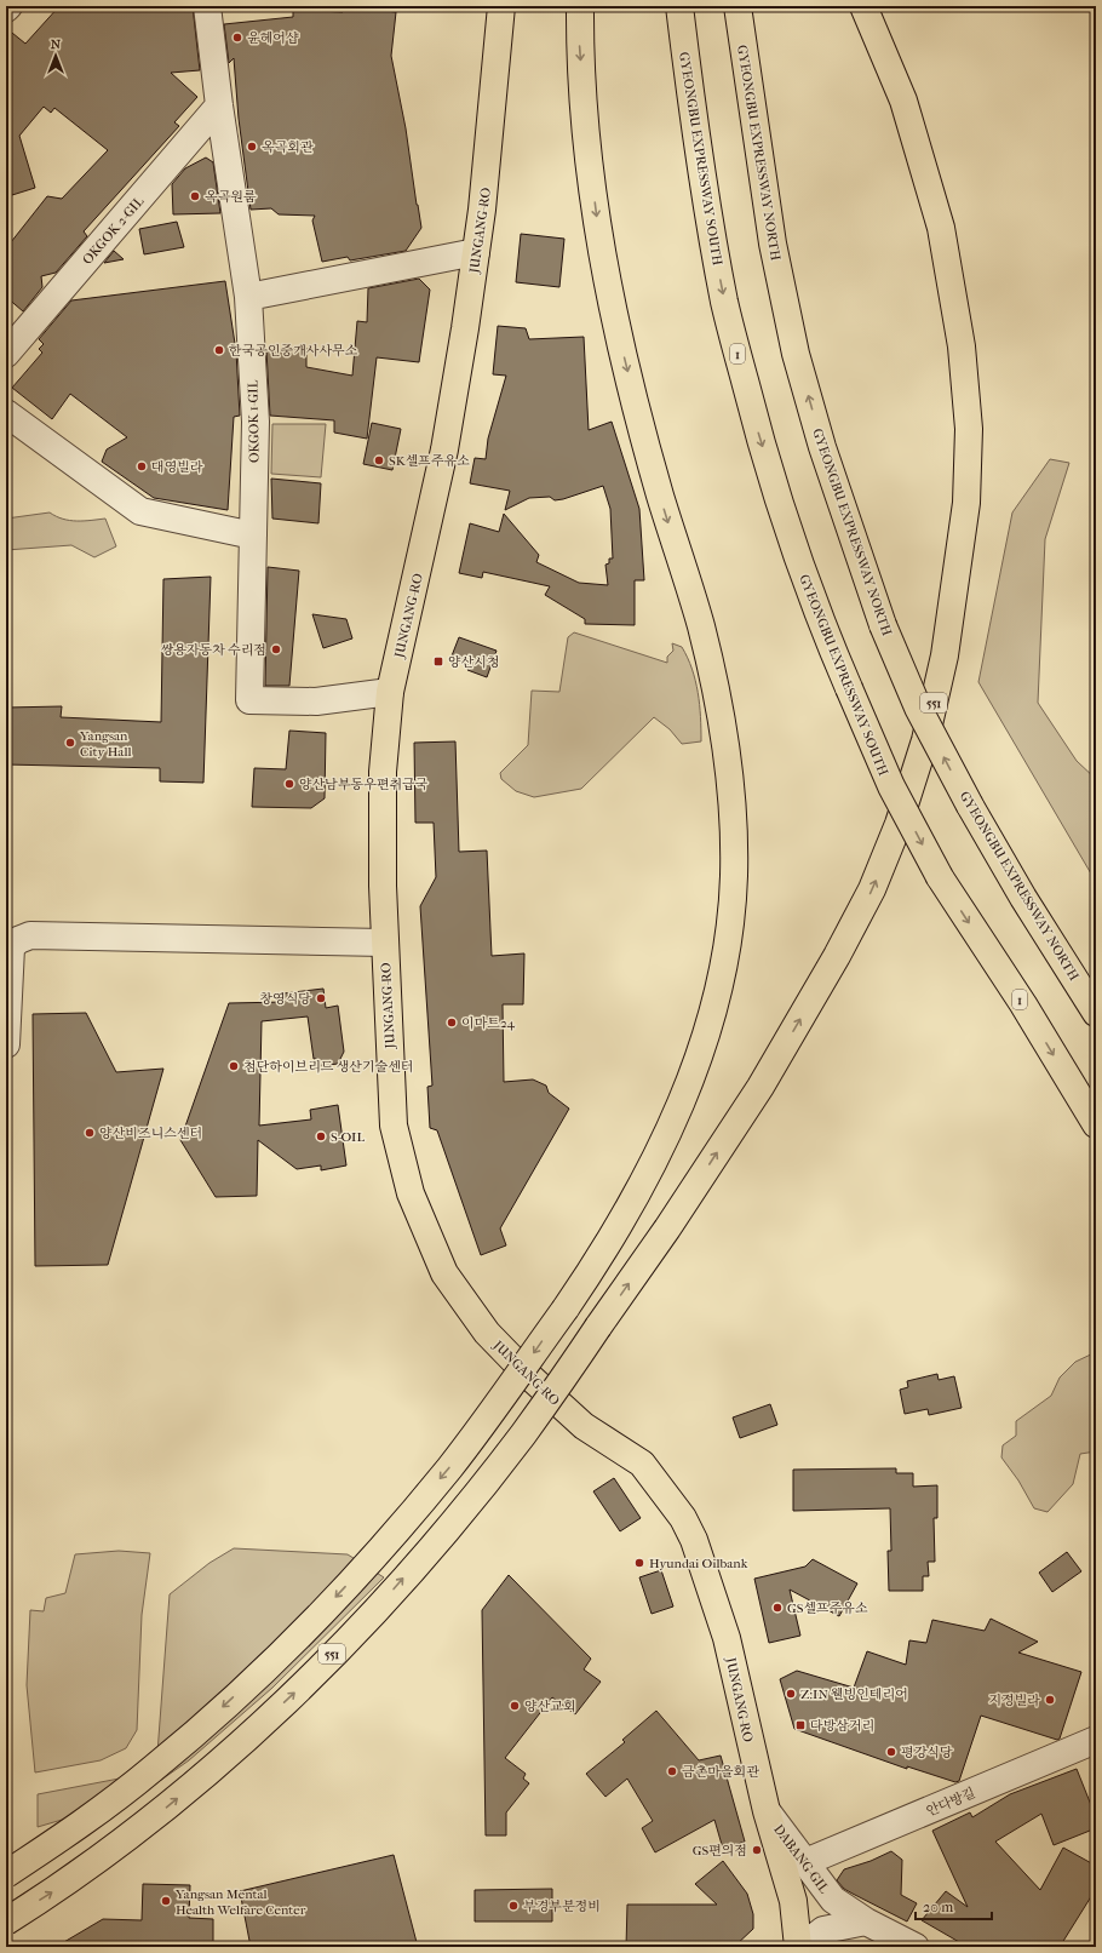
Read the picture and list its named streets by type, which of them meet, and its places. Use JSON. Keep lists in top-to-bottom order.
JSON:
{
  "streets": {
    "main road": [
      "GYEONGBU EXPRESSWAY NORTH",
      "GYEONGBU EXPRESSWAY SOUTH",
      "JUNGANG-RO",
      "1",
      "551"
    ],
    "street": [
      "OKGOK 2-GIL",
      "OKGOK 1-GIL",
      "안다방길",
      "DABANG-GIL"
    ]
  },
  "crossings": [
    ["OKGOK 2-GIL", "OKGOK 1-GIL"],
    ["JUNGANG-RO", "OKGOK 1-GIL"],
    ["JUNGANG-RO", "DABANG-GIL"],
    ["안다방길", "DABANG-GIL"]
  ],
  "one_way": ["GYEONGBU EXPRESSWAY NORTH", "GYEONGBU EXPRESSWAY SOUTH"],
  "places": {
    "other": [
      "윤헤어샵",
      "옥곡회관",
      "옥곡원룸",
      "한국공인중개사사무소",
      "SK셀프주유소",
      "대영빌라",
      "쌍용자동차 수리점",
      "Yangsan City Hall",
      "양산남부동우편취급국",
      "창영식당",
      "이마트24",
      "첨단하이브리드 생산기술센터",
      "양산비즈니스센터",
      "S-OIL",
      "Hyundai Oilbank",
      "GS셀프주유소",
      "Z:IN 웰빙인테리어",
      "지정빌라",
      "양산교회",
      "평강식당",
      "금촌마을회관",
      "GS편의점",
      "Yangsan Mental Health Welfare Center",
      "부경부분정비"
    ],
    "transit": ["양산시청", "다방삼거리"]
  },
  "scale_bar": "20 m",
  "north": "top"
}
